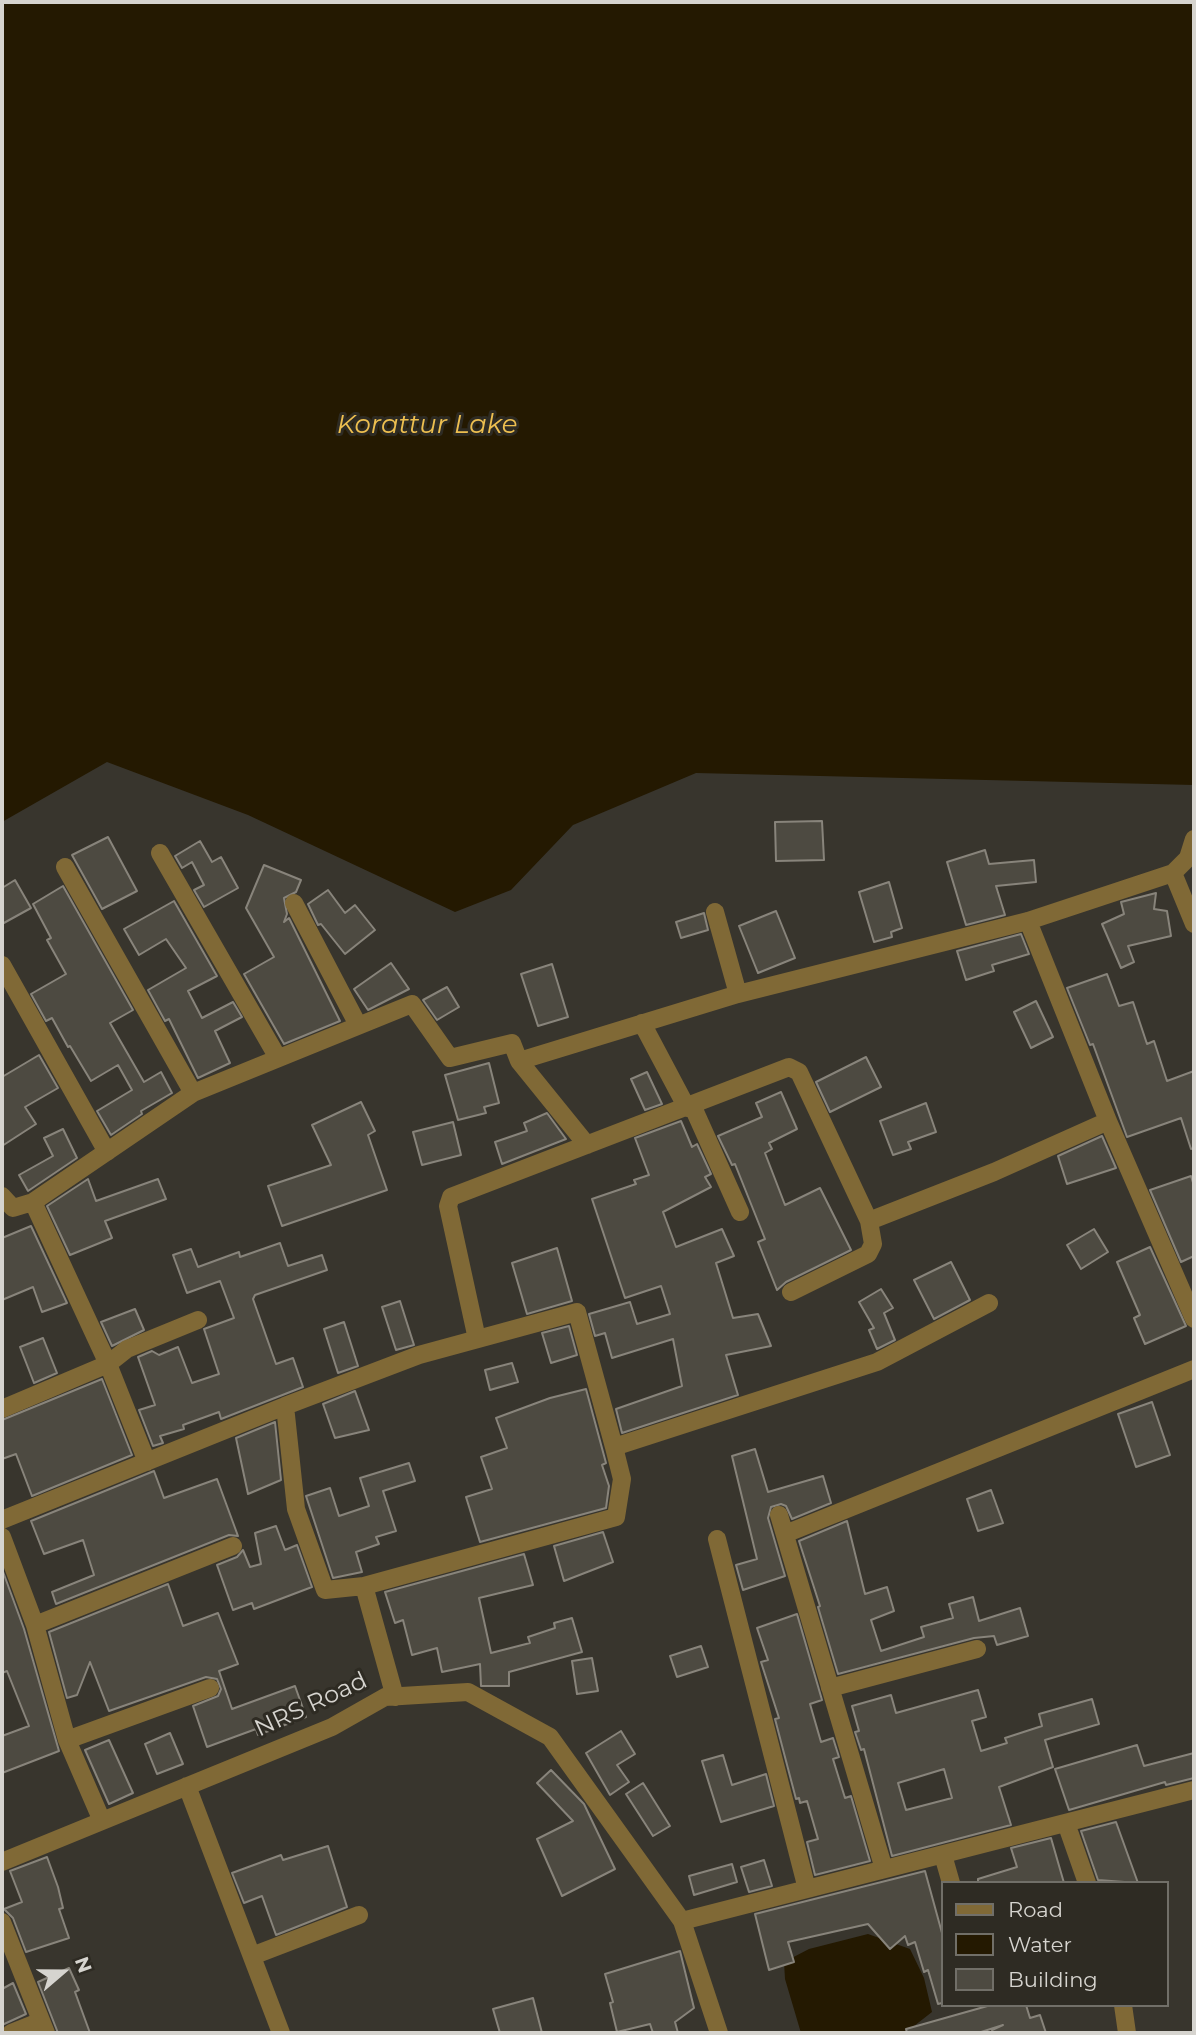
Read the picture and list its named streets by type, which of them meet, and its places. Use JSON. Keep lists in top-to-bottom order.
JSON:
{
  "streets": {
    "street": ["NRS Road"]
  },
  "water": ["Korattur Lake"],
  "legend": ["Road", "Water", "Building"],
  "north": "right"
}
